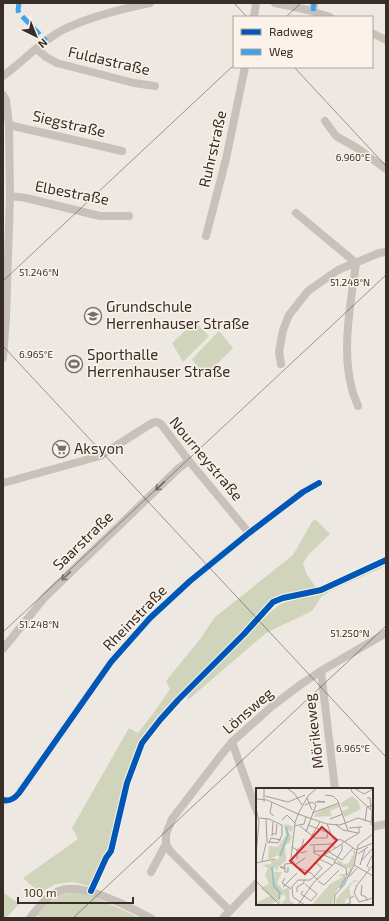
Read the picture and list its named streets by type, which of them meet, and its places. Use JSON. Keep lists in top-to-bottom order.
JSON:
{
  "streets": {
    "street": [
      "Fuldastraße",
      "Siegstraße",
      "Ruhrstraße",
      "Elbestraße",
      "Nourneystraße",
      "Saarstraße",
      "Rheinstraße",
      "Lönsweg",
      "Mörikeweg"
    ]
  },
  "crossings": [
    ["Nourneystraße", "Saarstraße"],
    ["Nourneystraße", "Rheinstraße"],
    ["Lönsweg", "Mörikeweg"]
  ],
  "one_way": ["Saarstraße"],
  "places": {
    "school or university": ["Grundschule Herrenhauser Straße"],
    "sports": ["Sporthalle Herrenhauser Straße"],
    "supermarket": ["Aksyon"]
  },
  "legend": ["Radweg", "Weg"],
  "scale_bar": "100 m",
  "north": "bottom right",
  "coordinates": [
    "6.960°E",
    "51.246°N",
    "51.248°N",
    "6.965°E",
    "51.250°N"
  ]
}
